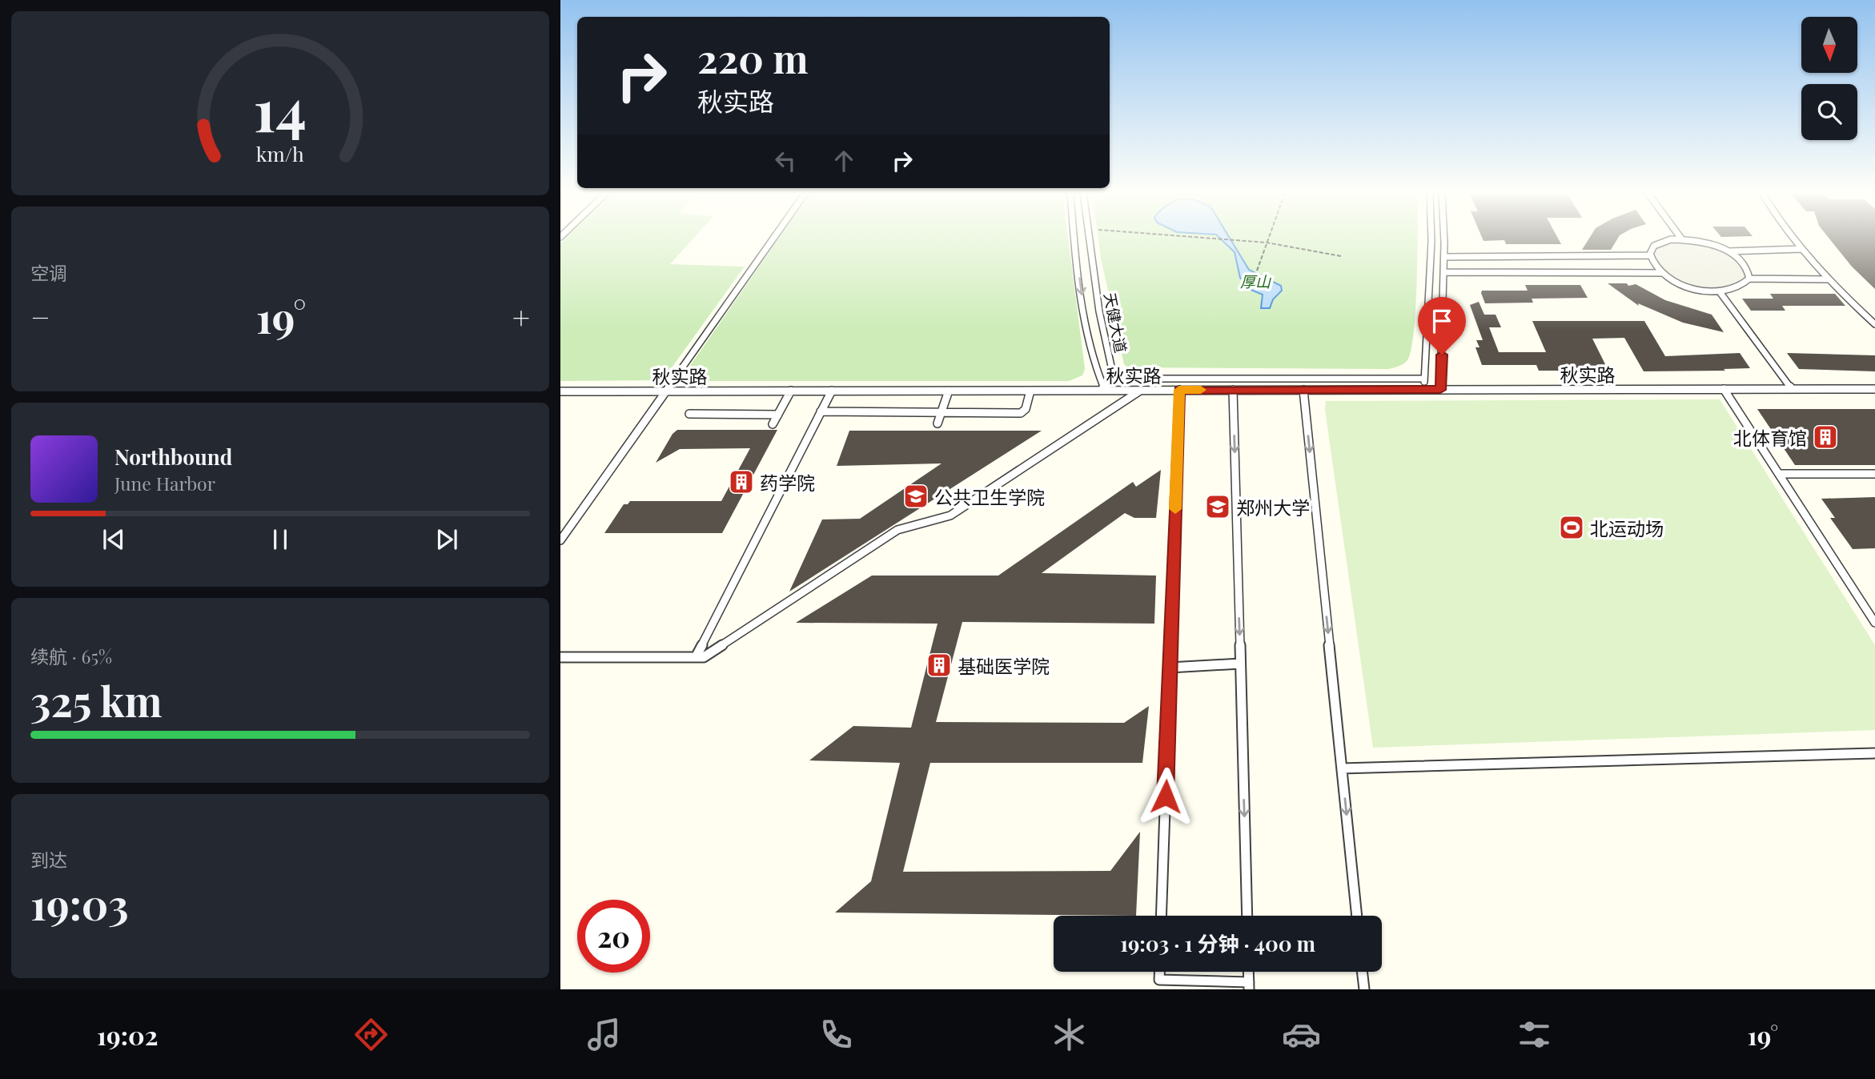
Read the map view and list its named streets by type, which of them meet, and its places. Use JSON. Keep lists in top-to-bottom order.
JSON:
{
  "streets": {
    "lane": ["天健大道", "秋实路"]
  },
  "crossings": [
    ["天健大道", "秋实路"]
  ],
  "parks": ["厚山"],
  "places": {
    "building": ["北体育馆", "药学院", "基础医学院"],
    "school or university": ["公共卫生学院", "郑州大学"],
    "sports": ["北运动场"]
  },
  "north": "bottom",
  "page": {
    "turn": ["220 m", "秋实路"],
    "tile": [
      "空调",
      ["续航 · 65%", "325 km"],
      ["到达", "19:03"]
    ],
    "heat": ["−", "19°", "+"],
    "song": ["Northbound", "June Harbor"],
    "limit": "20",
    "trip": "19:03 · 1 分钟 · 400 m",
    "tabs": ["19:02", "19°"],
    "gauge": ["14", "km/h"]
  }
}
